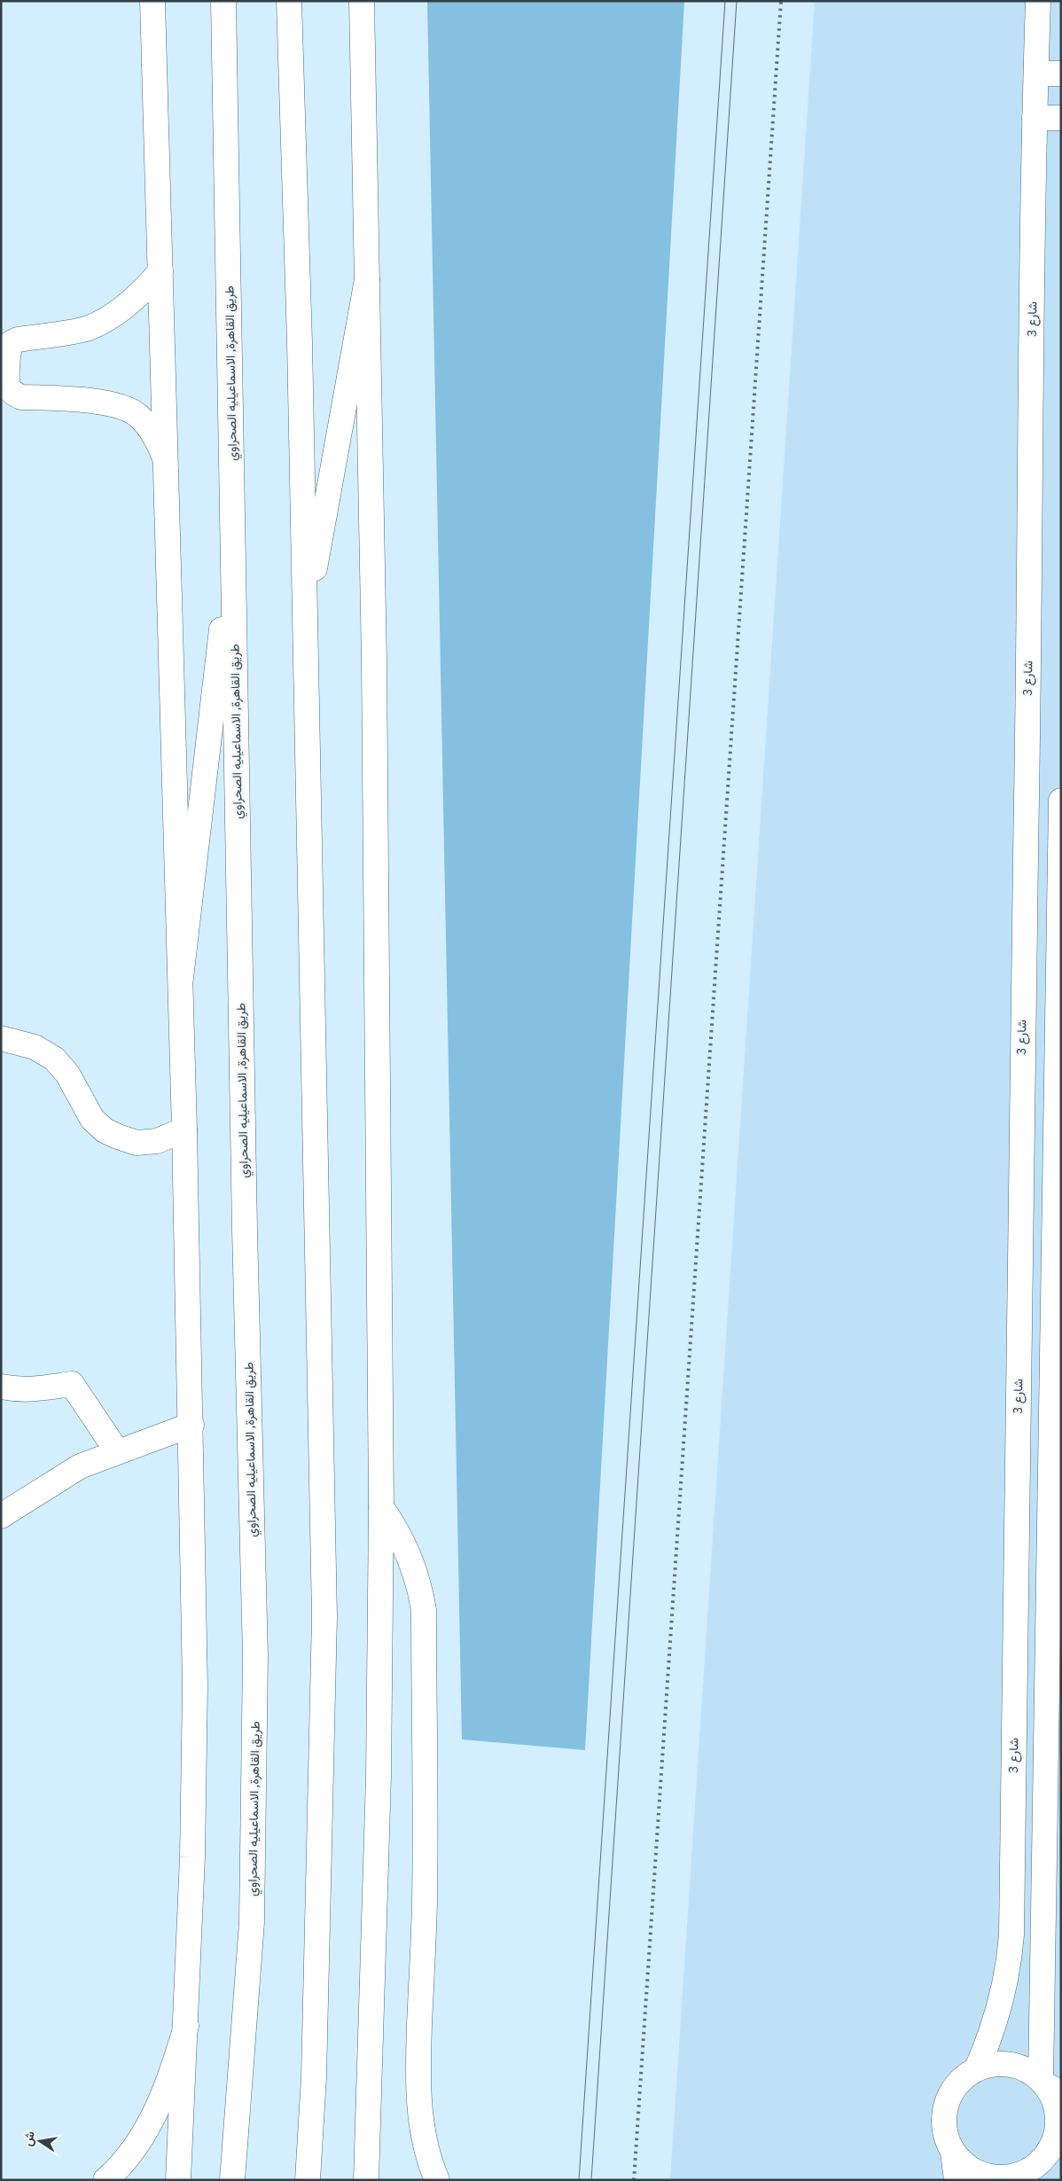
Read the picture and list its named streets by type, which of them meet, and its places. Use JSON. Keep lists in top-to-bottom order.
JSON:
{
  "streets": {
    "main road": ["شارع 3", "طريق القاهرة, الاسماعيليه الصحراوي"]
  },
  "north": "left"
}
